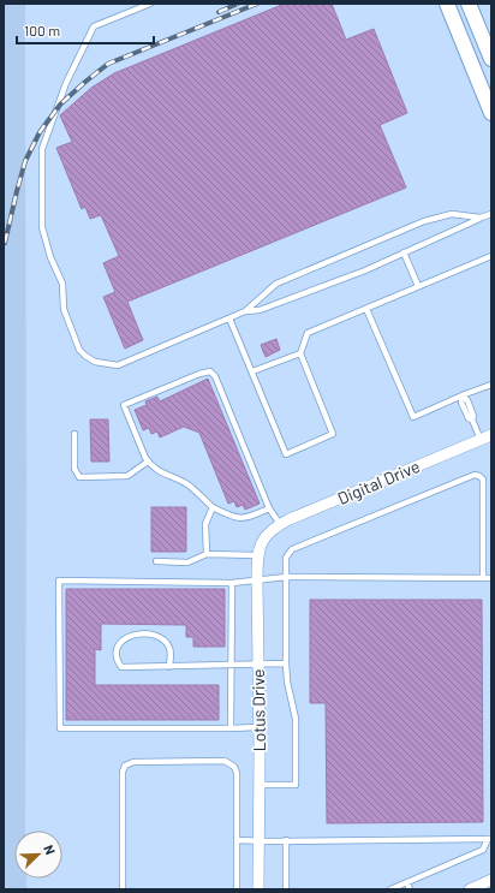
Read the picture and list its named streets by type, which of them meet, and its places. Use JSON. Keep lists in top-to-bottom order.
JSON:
{
  "streets": {
    "street": ["Digital Drive", "Lotus Drive"]
  },
  "crossings": [
    ["Digital Drive", "Lotus Drive"]
  ],
  "scale_bar": "100 m",
  "north": "top right"
}
